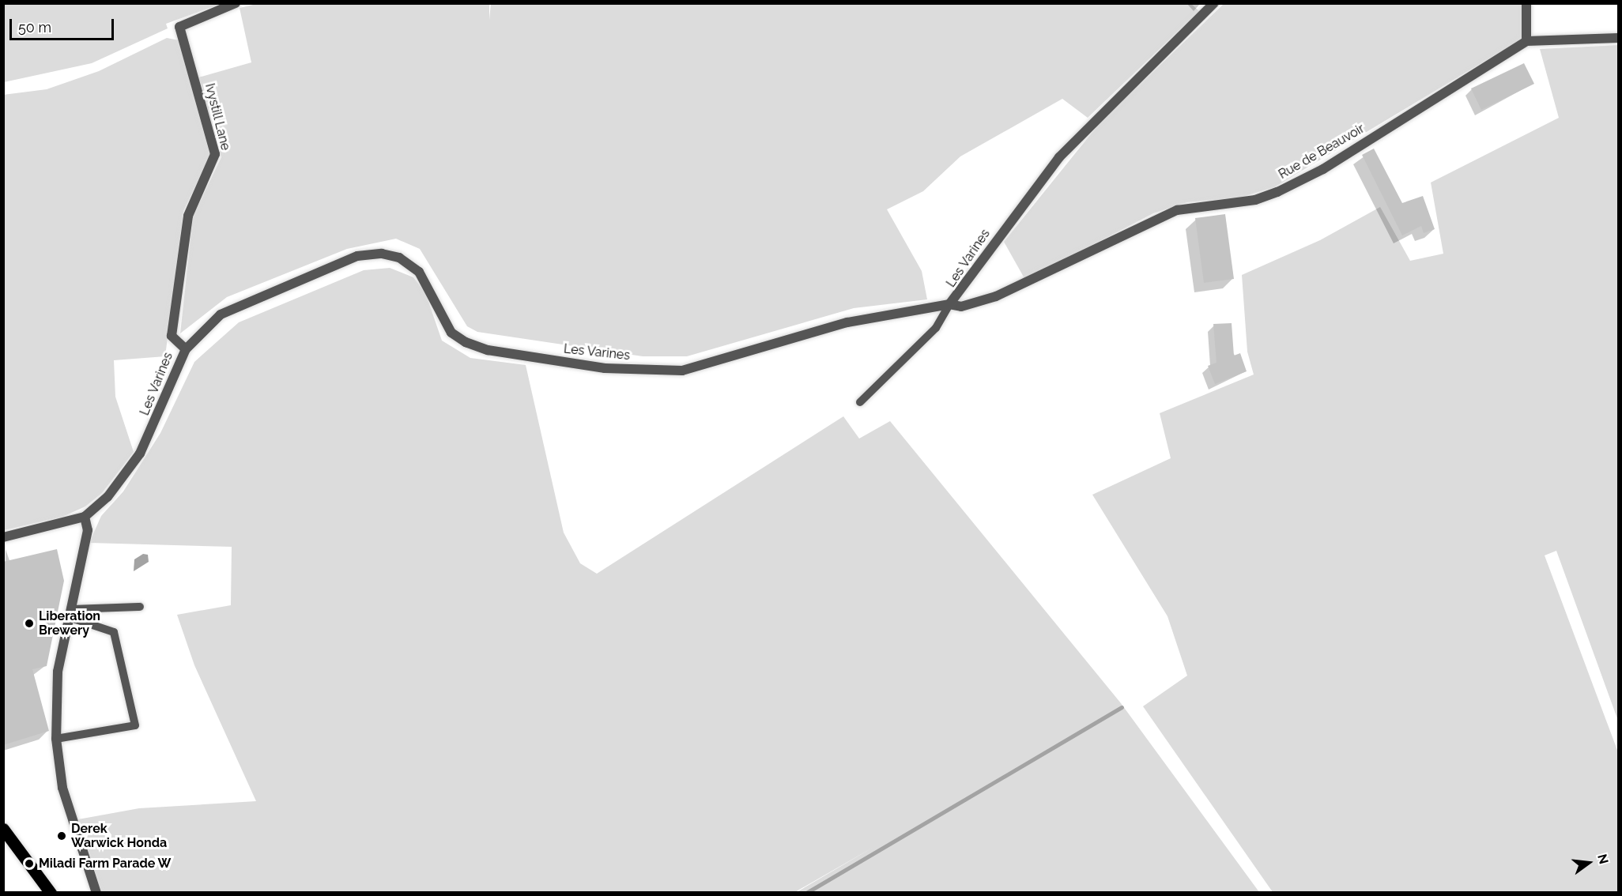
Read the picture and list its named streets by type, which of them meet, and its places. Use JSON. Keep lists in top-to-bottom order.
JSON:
{
  "streets": {
    "street": ["Ivystill Lane", "Rue de Beauvoir", "Les Varines"]
  },
  "crossings": [
    ["Ivystill Lane", "Les Varines"],
    ["Rue de Beauvoir", "Les Varines"]
  ],
  "places": ["Liberation Brewery", "Derek Warwick Honda", "Miladi Farm Parade W"],
  "scale_bar": "50 m",
  "north": "right"
}
